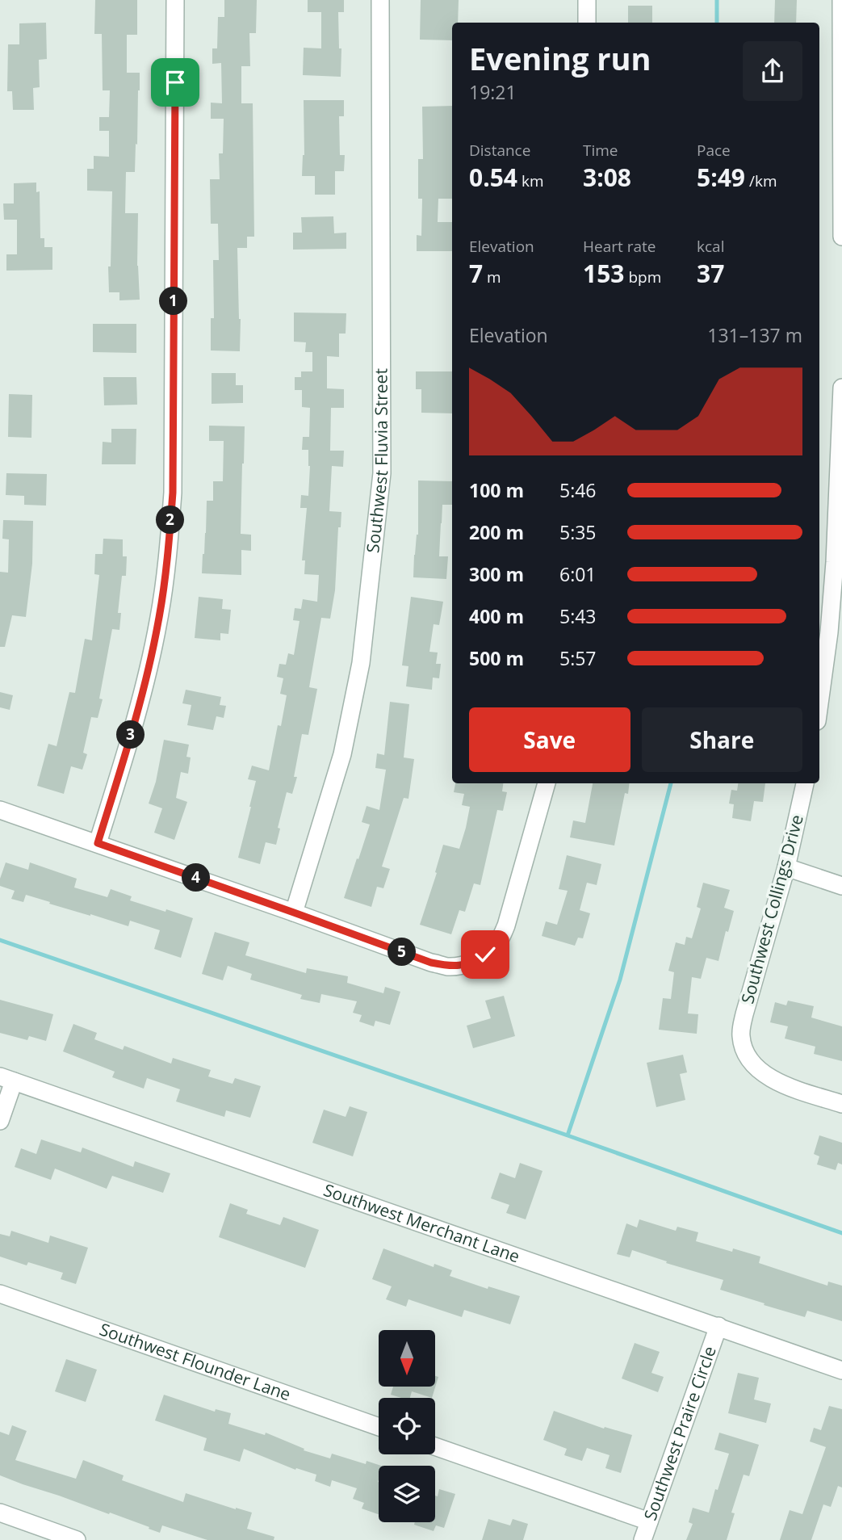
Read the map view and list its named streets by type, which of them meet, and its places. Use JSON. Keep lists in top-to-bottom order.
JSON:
{
  "streets": {
    "street": [
      "Southwest Fluvia Street",
      "Southwest Collings Drive",
      "Southwest Merchant Lane",
      "Southwest Flounder Lane",
      "Southwest Praire Circle"
    ]
  },
  "crossings": [
    ["Southwest Merchant Lane", "Southwest Praire Circle"]
  ],
  "north": "bottom",
  "page": {
    "heading": ["Evening run", "19:21"],
    "stats": [
      ["Distance", "0.54 km"],
      ["Time", "3:08"],
      ["Pace", "5:49 /km"],
      ["Elevation", "7 m"],
      ["Heart rate", "153 bpm"],
      ["kcal", "37"]
    ],
    "pins": [
      "1",
      "2",
      "3",
      "4",
      "5"
    ],
    "chart": ["Elevation", "131–137 m"],
    "list": [
      {
        "name": "100 m",
        "note": "5:46"
      },
      {
        "name": "200 m",
        "note": "5:35"
      },
      {
        "name": "300 m",
        "note": "6:01"
      },
      {
        "name": "400 m",
        "note": "5:43"
      },
      {
        "name": "500 m",
        "note": "5:57"
      }
    ],
    "buttons": ["Save", "Share"]
  }
}
